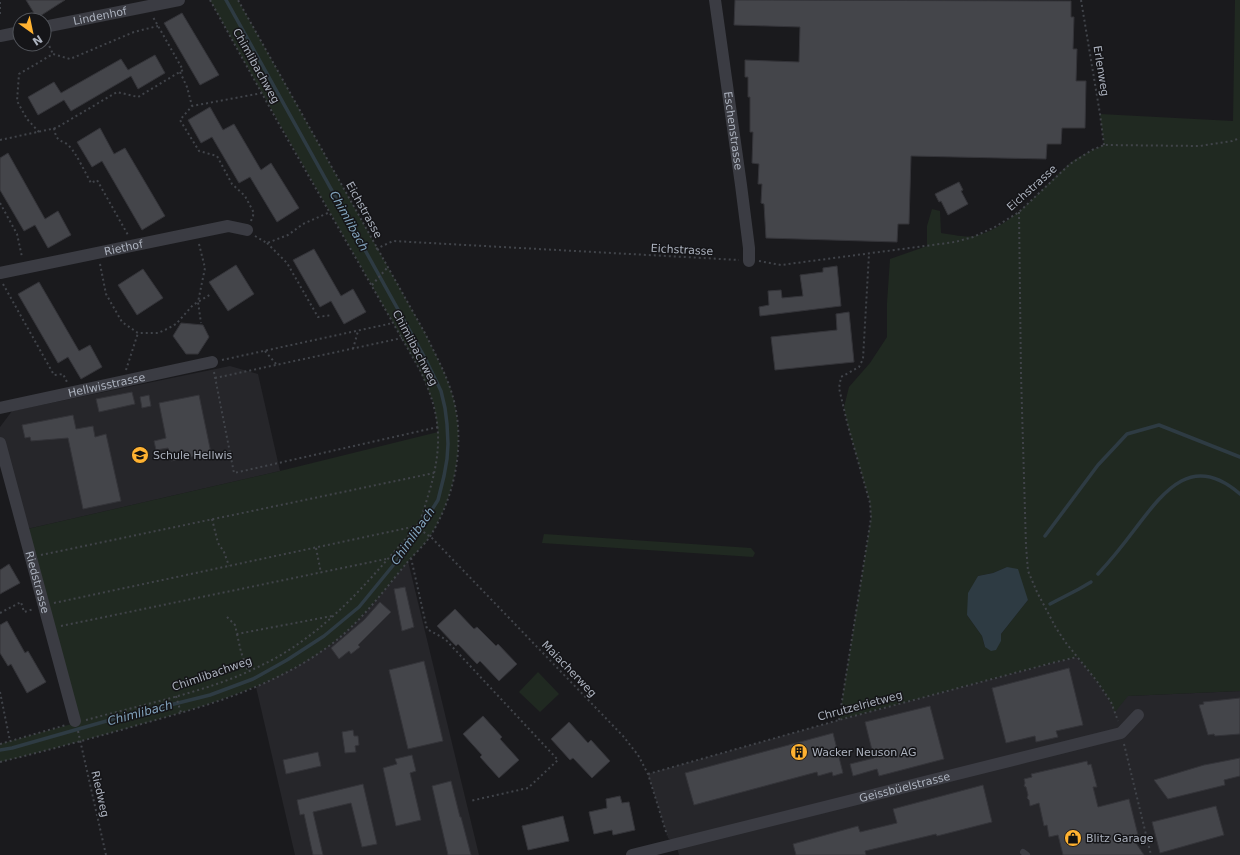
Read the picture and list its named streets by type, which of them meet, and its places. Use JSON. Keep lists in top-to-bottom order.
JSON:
{
  "streets": {
    "street": [
      "Lindenhof",
      "Eschenstrasse",
      "Riethof",
      "Hellwisstrasse",
      "Riedstrasse",
      "Geissbüelstrasse"
    ],
    "path": [
      "Chimlibachweg",
      "Erlenweg",
      "Eichstrasse",
      "Maiacherweg",
      "Chrutzelrietweg",
      "Riedweg"
    ]
  },
  "crossings": [
    ["Chimlibachweg", "Riedstrasse"],
    ["Chimlibachweg", "Maiacherweg"],
    ["Erlenweg", "Eichstrasse"],
    ["Eschenstrasse", "Eichstrasse"],
    ["Maiacherweg", "Chrutzelrietweg"],
    ["Maiacherweg", "Geissbüelstrasse"]
  ],
  "water": ["Chimlibach"],
  "places": {
    "school or university": ["Schule Hellwis"],
    "building": ["Wacker Neuson AG"],
    "shop": ["Blitz Garage"]
  },
  "north": "bottom right"
}
